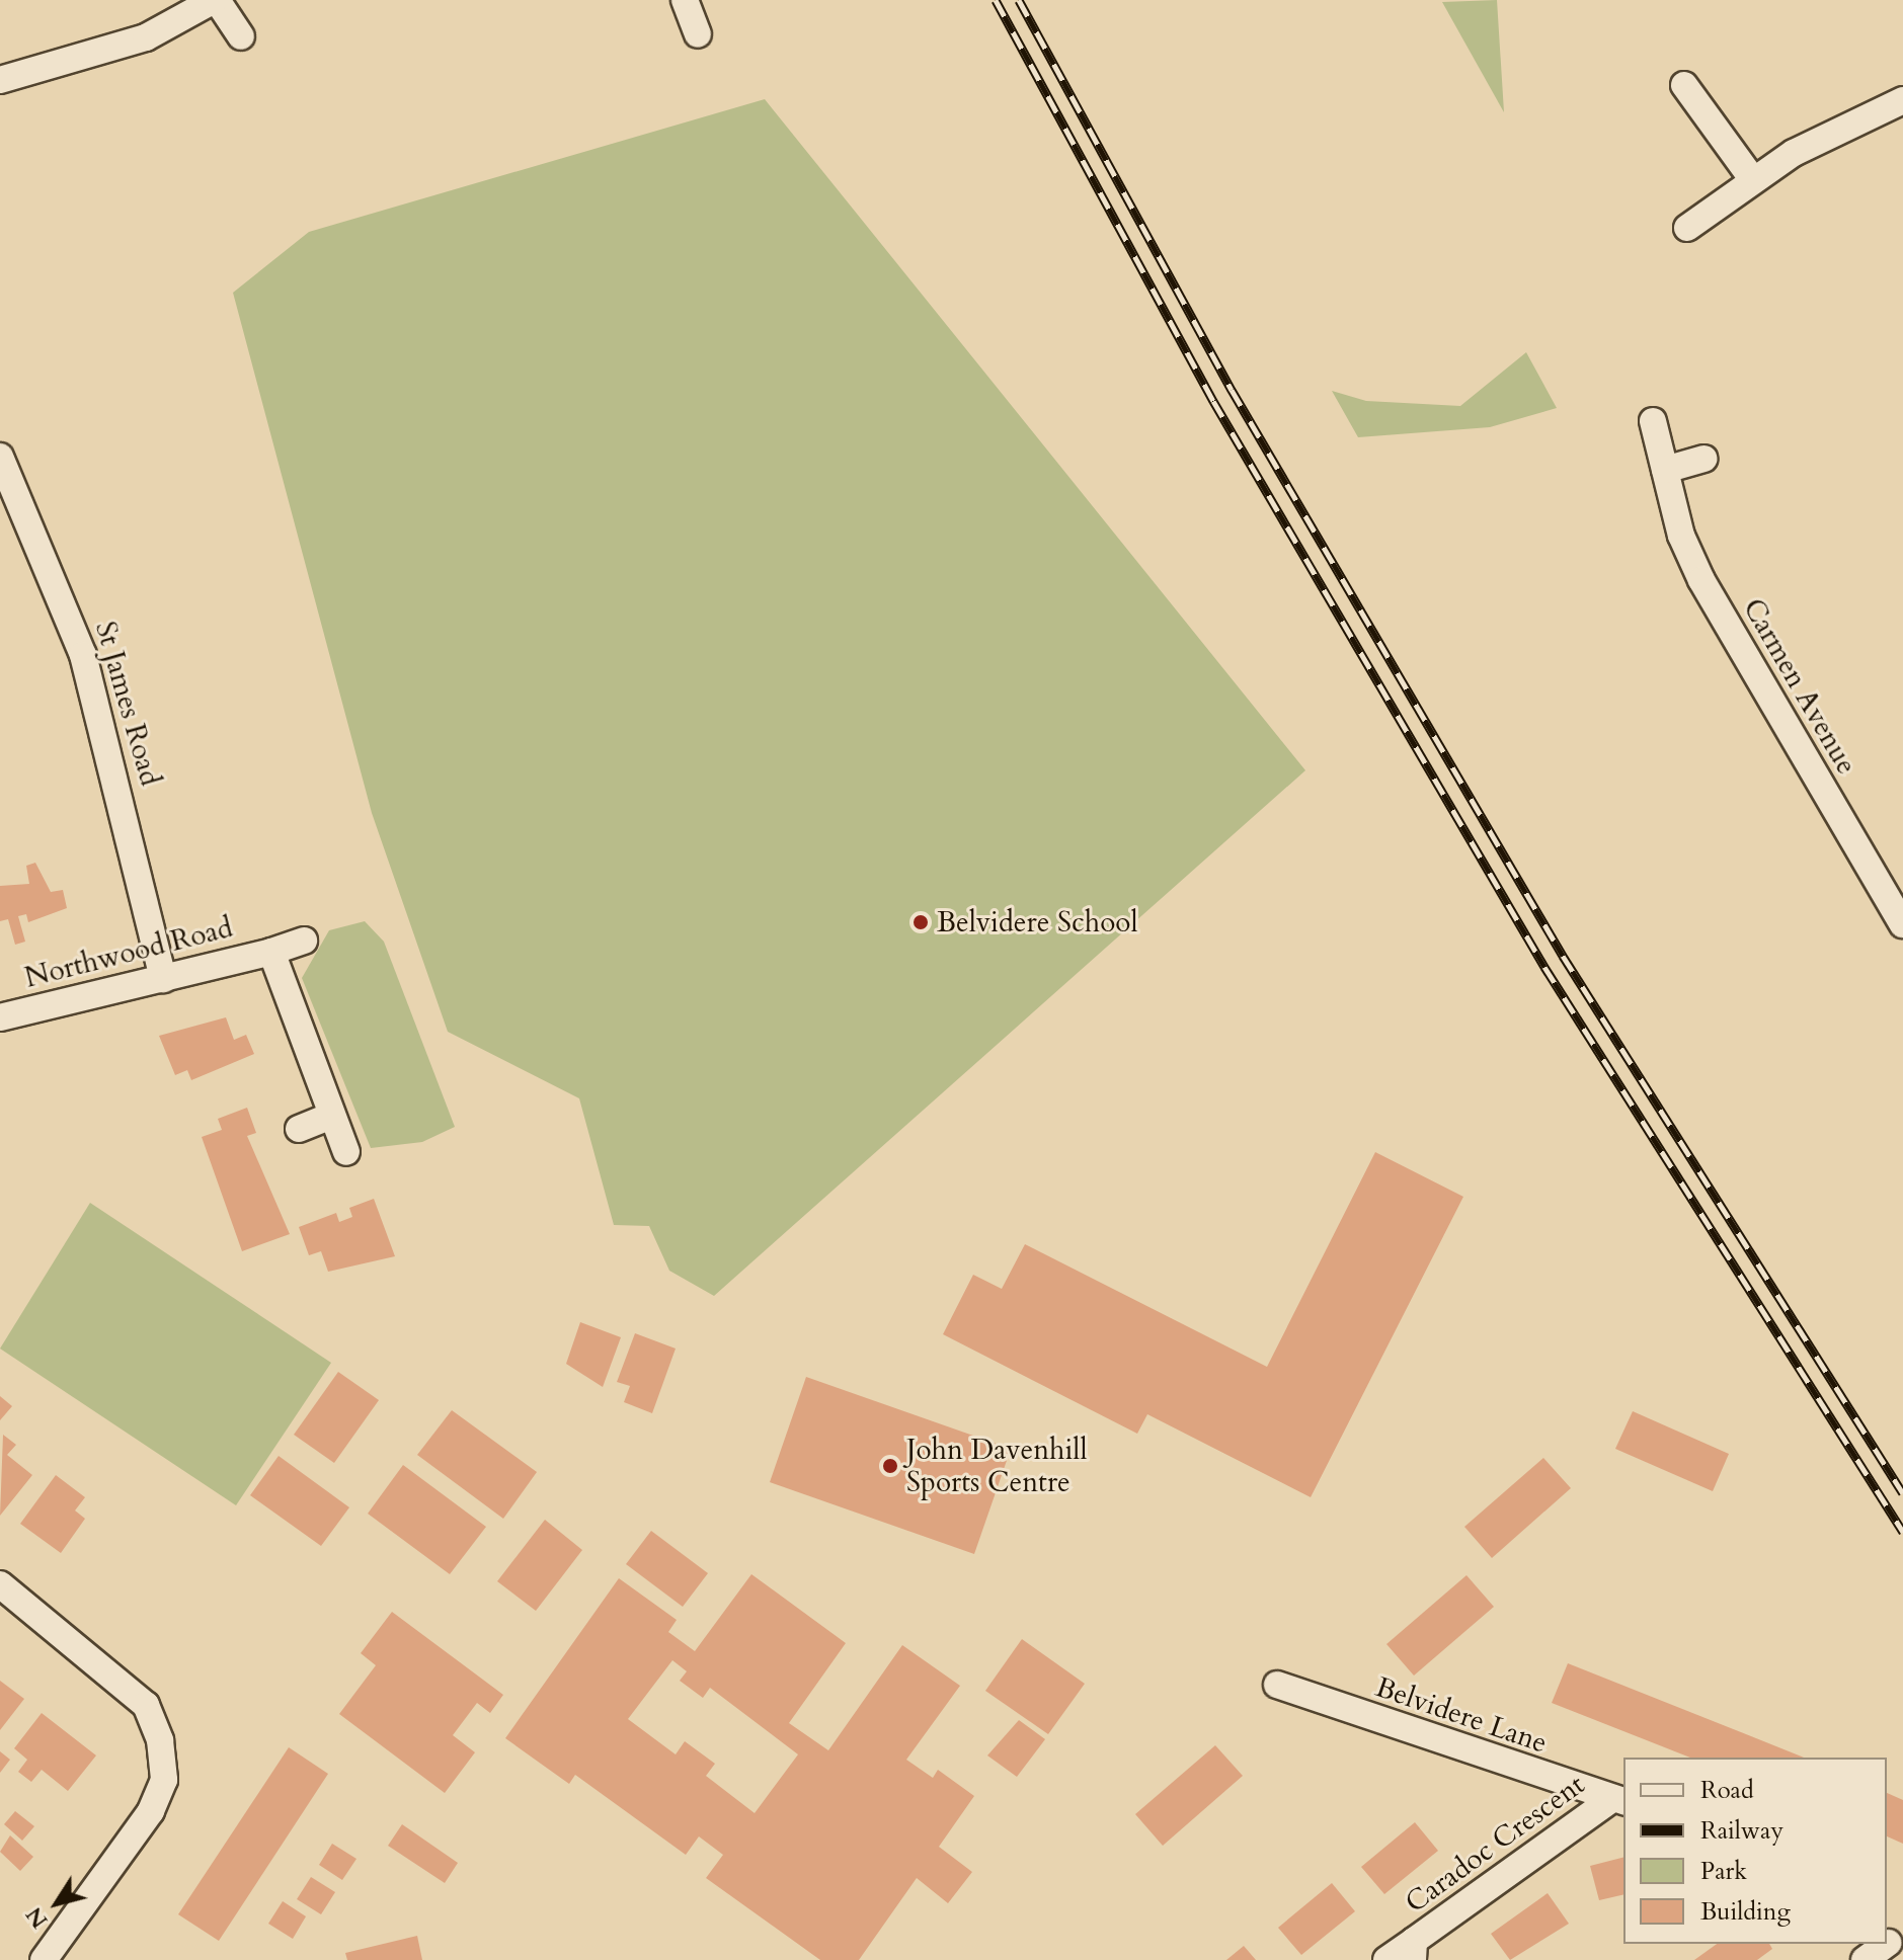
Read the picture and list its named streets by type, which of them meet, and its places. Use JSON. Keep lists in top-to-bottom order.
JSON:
{
  "streets": {
    "street": [
      "Carmen Avenue",
      "St James Road",
      "Northwood Road",
      "Belvidere Lane",
      "Caradoc Crescent"
    ]
  },
  "crossings": [
    ["St James Road", "Northwood Road"],
    ["Belvidere Lane", "Caradoc Crescent"]
  ],
  "places": ["Belvidere School", "John Davenhill Sports Centre"],
  "legend": [
    "Road",
    "Railway",
    "Park",
    "Building"
  ],
  "north": "bottom left"
}
